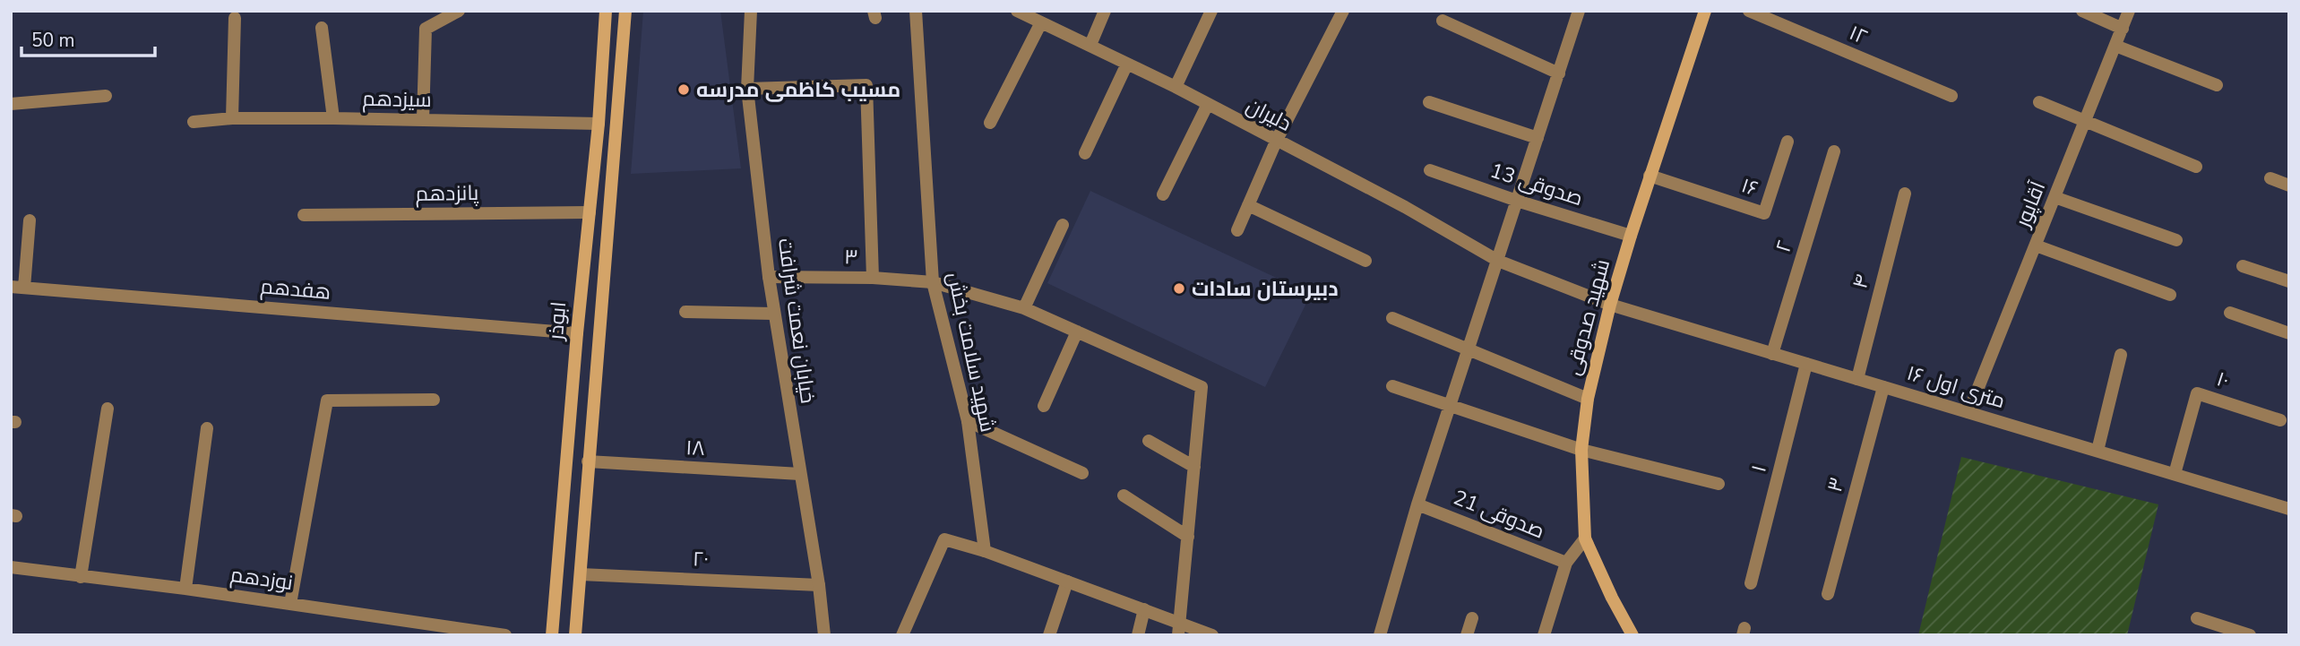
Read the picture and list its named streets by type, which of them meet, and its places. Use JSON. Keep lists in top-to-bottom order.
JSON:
{
  "streets": {
    "main road": ["شهید صدوقی", "ابوذر"],
    "street": [
      "۱۲",
      "سیزدهم",
      "دلیران",
      "صدوقی 13",
      "۱۶",
      "پانزدهم",
      "آقاپور",
      "۲",
      "۳",
      "۴",
      "هفدهم",
      "خیابان نعمت شرافت",
      "شهید سلامت بخش",
      "۱۰",
      "۱۶ متری اول",
      "۱۸",
      "۱",
      "صدوقی 21",
      "۲۰",
      "نوزدهم"
    ]
  },
  "crossings": [
    ["سیزدهم", "ابوذر"],
    ["دلیران", "شهید صدوقی"],
    ["دلیران", "۱۶ متری اول"],
    ["صدوقی 13", "شهید صدوقی"],
    ["۱۶", "شهید صدوقی"],
    ["پانزدهم", "ابوذر"],
    ["آقاپور", "۱۶ متری اول"],
    ["۲", "۱۶ متری اول"],
    ["۳", "خیابان نعمت شرافت"],
    ["۳", "شهید سلامت بخش"],
    ["۳", "۱۶ متری اول"],
    ["۴", "۱۶ متری اول"],
    ["هفدهم", "ابوذر"],
    ["شهید صدوقی", "۱۶ متری اول"],
    ["ابوذر", "۱۸"],
    ["ابوذر", "۲۰"],
    ["خیابان نعمت شرافت", "۱۸"],
    ["خیابان نعمت شرافت", "۲۰"],
    ["۱۰", "۱۶ متری اول"],
    ["۱۶ متری اول", "۱"]
  ],
  "places": ["مسیب کاظمی مدرسه", "دبیرستان سادات"],
  "scale_bar": "50 m"
}
